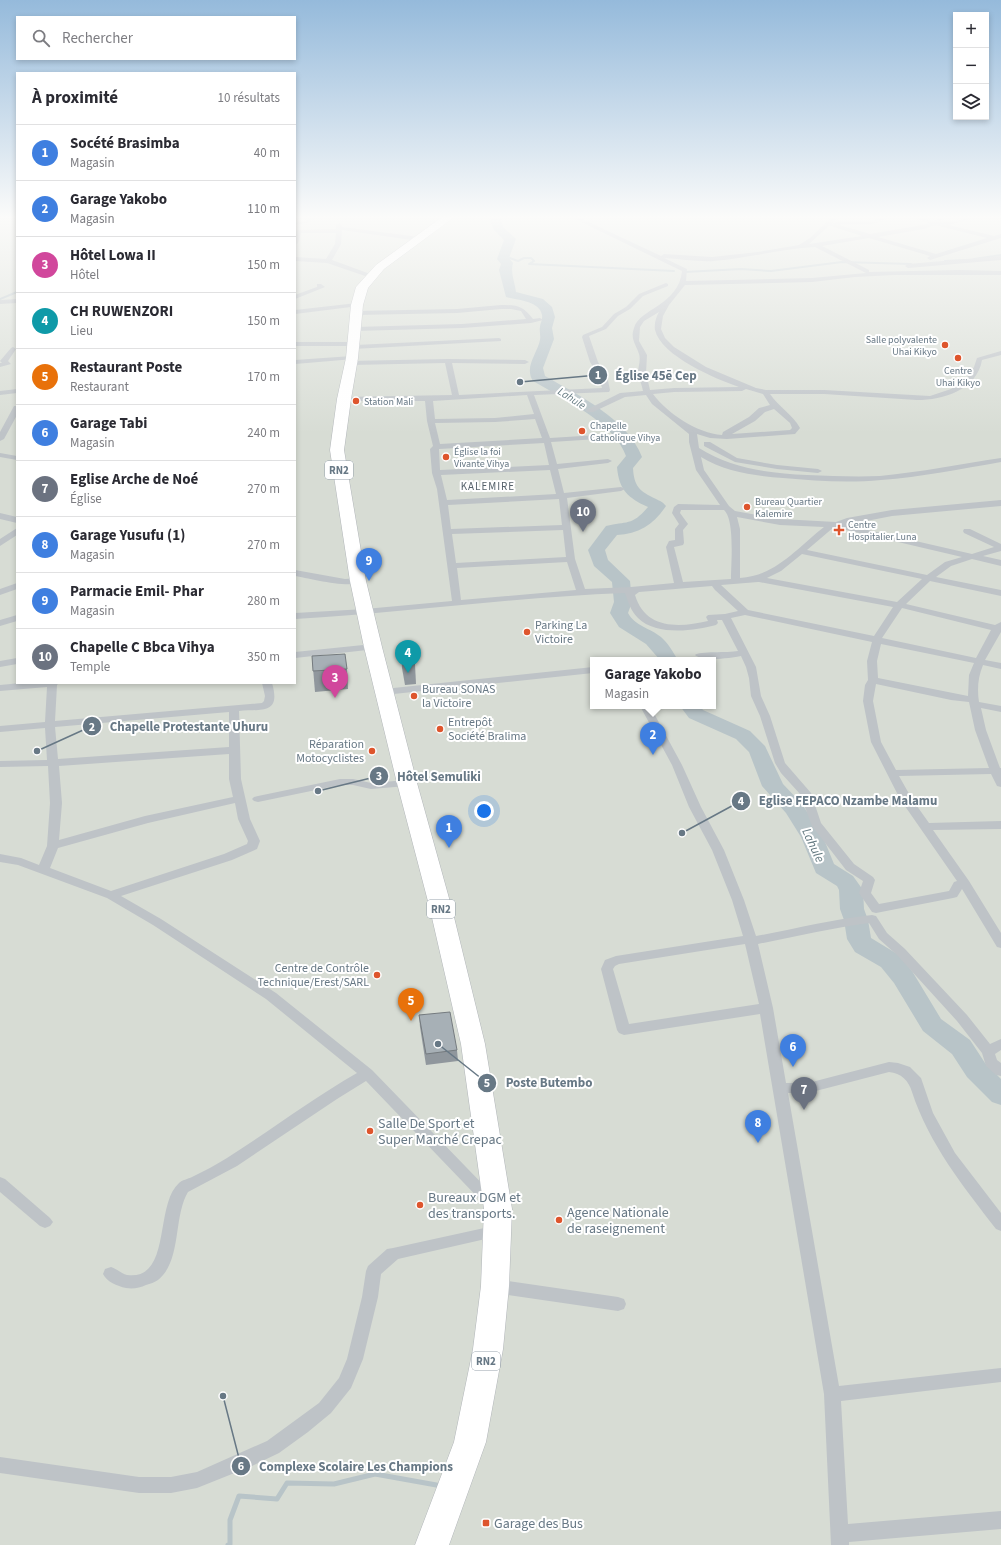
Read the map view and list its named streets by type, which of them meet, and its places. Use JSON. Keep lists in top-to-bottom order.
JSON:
{
  "streets": {
    "highway": ["RN2"]
  },
  "districts": ["KALEMIRE"],
  "water": ["Lahule"],
  "places": {
    "other": [
      "Salle polyvalente Uhai Kikyo",
      "Centre Uhai Kikyo",
      "Église 45ē Cep",
      "Station Mali",
      "Chapelle Catholique Vihya",
      "Église la foi Vivante Vihya",
      "Bureau Quartier Kalemire",
      "Parking La Victoire",
      "Bureau SONAS la Victoire",
      "Entrepôt Société Bralima",
      "Chapelle Protestante Uhuru",
      "Réparation Motocyclistes",
      "Hôtel Semuliki",
      "Eglise FEPACO Nzambe Malamu",
      "Centre de Contrôle Technique/Erest/SARL",
      "Poste Butembo",
      "Salle De Sport et Super Marché Crepac",
      "Bureaux DGM et des transports.",
      "Agence Nationale de raseignement",
      "Complexe Scolaire Les Champions"
    ],
    "health": ["Centre Hospitalier Luna"],
    "transit": ["Garage des Bus"]
  },
  "page": {
    "map_buttons": ["+", "−"],
    "search": "Rechercher",
    "heading": ["À proximité", "10 résultats"],
    "list": [
      {
        "mark": "1",
        "name": "Socété Brasimba",
        "note": "Magasin",
        "value": "40 m"
      },
      {
        "mark": "2",
        "name": "Garage Yakobo",
        "note": "Magasin",
        "value": "110 m"
      },
      {
        "mark": "3",
        "name": "Hôtel Lowa II",
        "note": "Hôtel",
        "value": "150 m"
      },
      {
        "mark": "4",
        "name": "CH RUWENZORI",
        "note": "Lieu",
        "value": "150 m"
      },
      {
        "mark": "5",
        "name": "Restaurant Poste",
        "note": "Restaurant",
        "value": "170 m"
      },
      {
        "mark": "6",
        "name": "Garage Tabi",
        "note": "Magasin",
        "value": "240 m"
      },
      {
        "mark": "7",
        "name": "Eglise Arche de Noé",
        "note": "Église",
        "value": "270 m"
      },
      {
        "mark": "8",
        "name": "Garage Yusufu (1)",
        "note": "Magasin",
        "value": "270 m"
      },
      {
        "mark": "9",
        "name": "Parmacie Emil- Phar",
        "note": "Magasin",
        "value": "280 m"
      },
      {
        "mark": "10",
        "name": "Chapelle C Bbca Vihya",
        "note": "Temple",
        "value": "350 m"
      }
    ],
    "pins": [
      "10",
      "9",
      "4",
      "3",
      "2",
      "1",
      "5",
      "6",
      "7",
      "8"
    ],
    "popup": ["Garage Yakobo", "Magasin"]
  }
}
